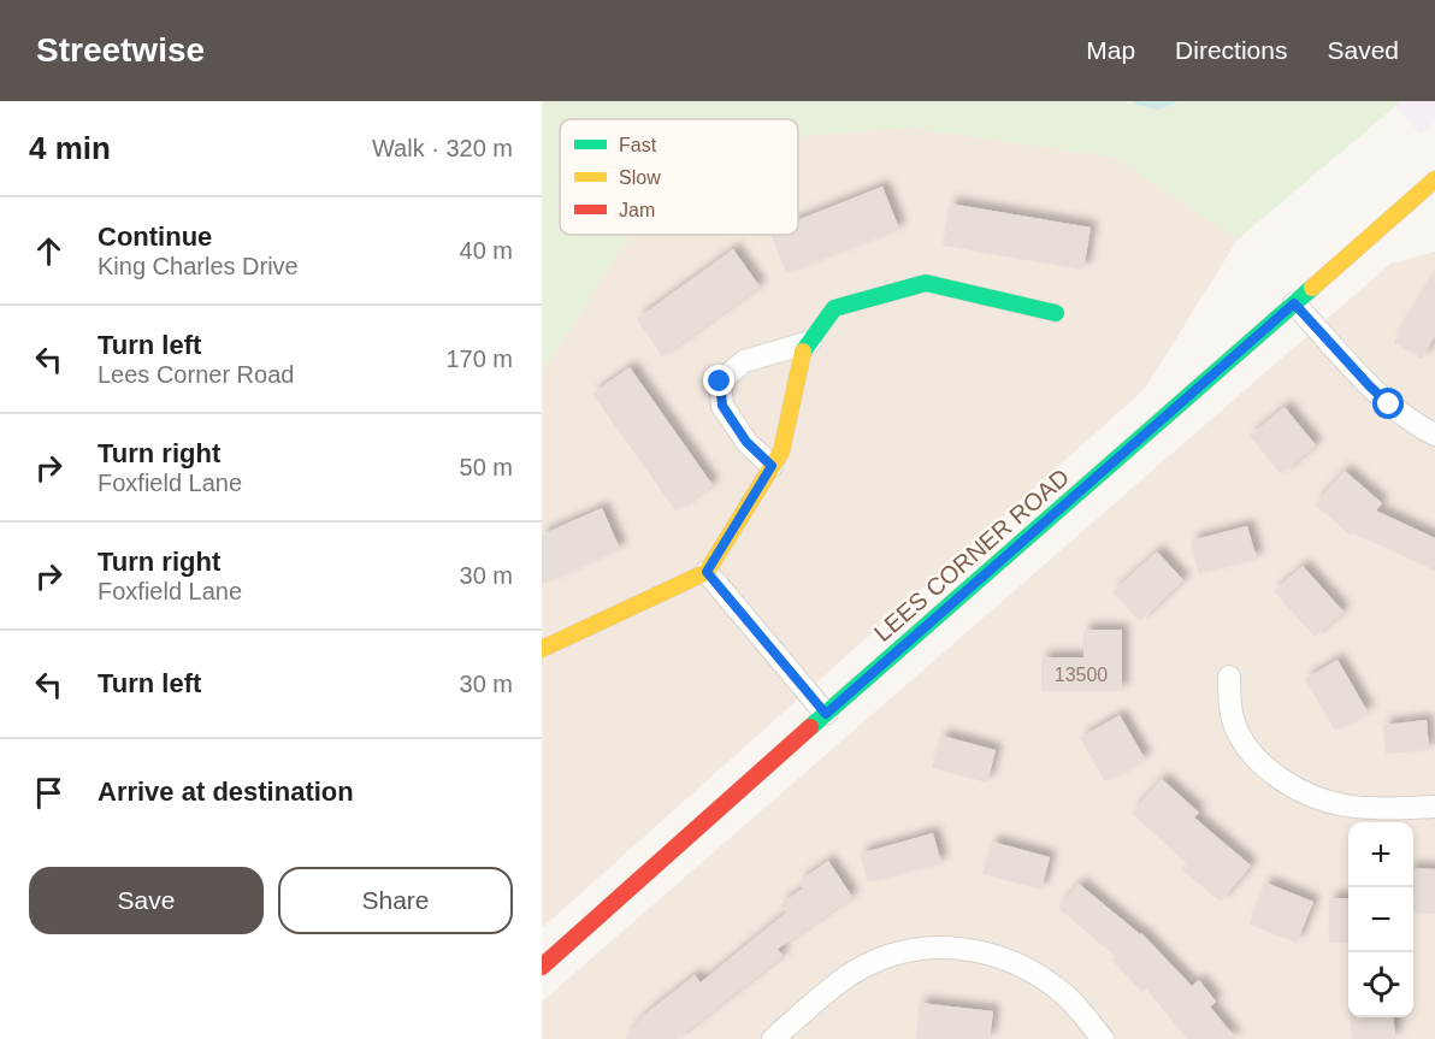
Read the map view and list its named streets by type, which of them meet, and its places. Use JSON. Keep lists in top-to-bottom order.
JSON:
{
  "streets": {
    "street": ["LEES CORNER ROAD"]
  },
  "house_numbers": ["13500"],
  "legend": ["Fast", "Slow", "Jam"],
  "page": {
    "header": "Streetwise",
    "nav": ["Map", "Directions", "Saved"],
    "heading": ["4 min", "Walk · 320 m"],
    "list": [
      ["Continue", "King Charles Drive", "40 m"],
      ["Turn left", "Lees Corner Road", "170 m"],
      ["Turn right", "Foxfield Lane", "50 m"],
      ["Turn right", "Foxfield Lane", "30 m"],
      ["Turn left", "30 m"],
      "Arrive at destination"
    ],
    "map_buttons": ["+", "−"],
    "buttons": ["Save", "Share"]
  }
}
